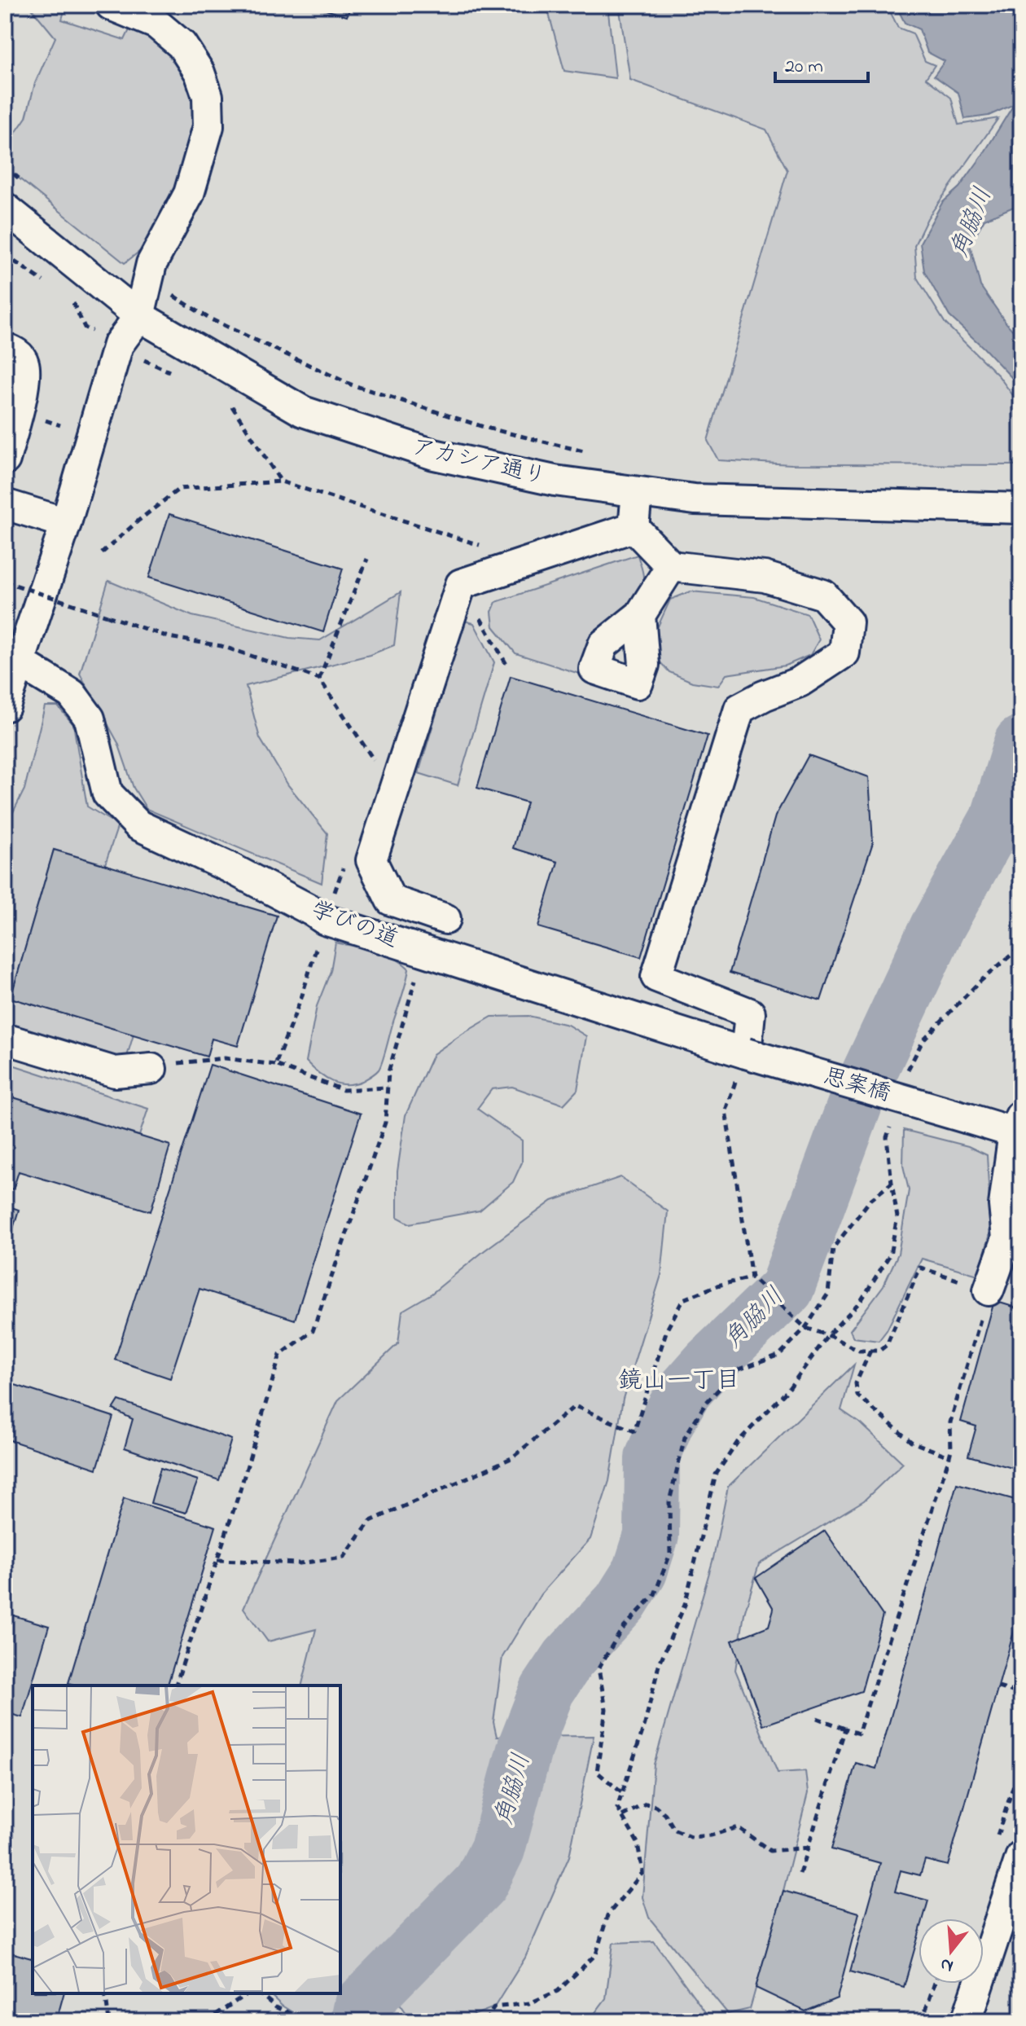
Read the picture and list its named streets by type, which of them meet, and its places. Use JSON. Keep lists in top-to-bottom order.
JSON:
{
  "streets": {
    "street": ["アカシア通り", "学びの道", "思案橋"]
  },
  "crossings": [
    ["学びの道", "思案橋"]
  ],
  "districts": ["鏡山一丁目"],
  "water": ["角脇川"],
  "scale_bar": "20 m",
  "north": "bottom"
}
